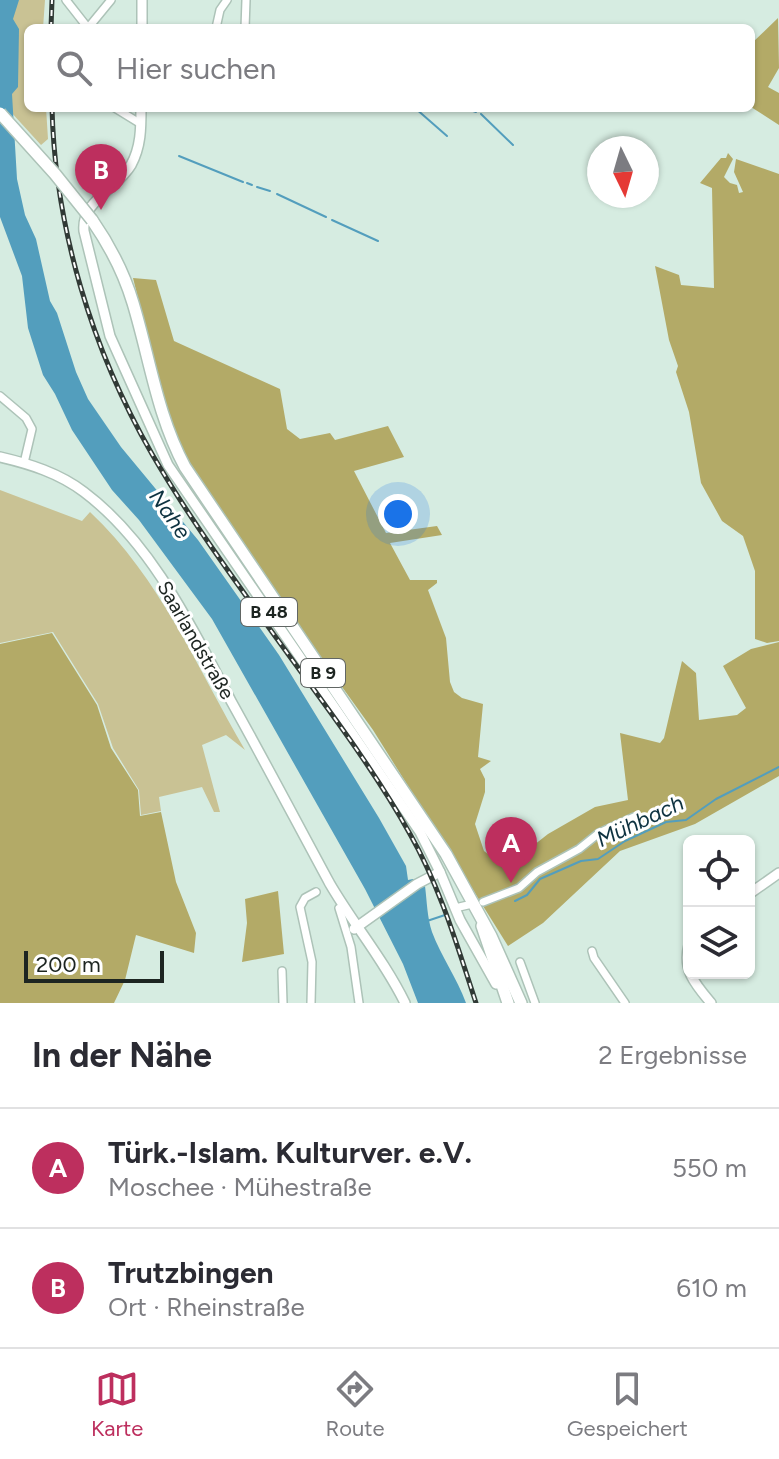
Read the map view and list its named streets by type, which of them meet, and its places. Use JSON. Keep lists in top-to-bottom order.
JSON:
{
  "streets": {
    "highway": ["B 9"],
    "main road": ["B 48", "Saarlandstraße"]
  },
  "water": ["Nahe", "Mühbach"],
  "scale_bar": "200 m",
  "north": "bottom",
  "page": {
    "search": "Hier suchen",
    "pins": ["B", "A"],
    "scale": "200 m",
    "heading": ["In der Nähe", "2 Ergebnisse"],
    "list": [
      {
        "mark": "A",
        "name": "Türk.-Islam. Kulturver. e.V.",
        "note": "Moschee · Mühestraße",
        "value": "550 m"
      },
      {
        "mark": "B",
        "name": "Trutzbingen",
        "note": "Ort · Rheinstraße",
        "value": "610 m"
      }
    ],
    "nav": ["Karte", "Route", "Gespeichert"]
  }
}
